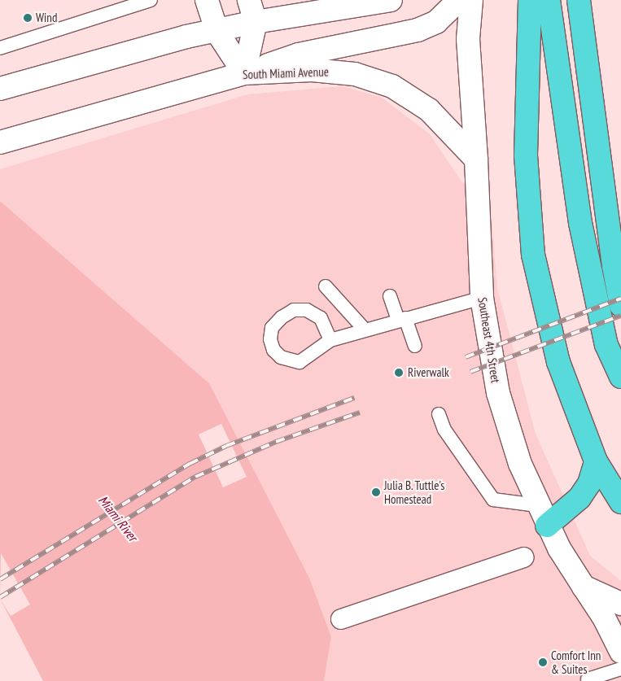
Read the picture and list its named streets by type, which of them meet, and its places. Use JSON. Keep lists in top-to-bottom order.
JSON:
{
  "streets": {
    "main road": ["South Miami Avenue", "Southeast 4th Street"]
  },
  "crossings": [
    ["South Miami Avenue", "Southeast 4th Street"]
  ],
  "water": ["Miami River"],
  "places": [
    "Wind",
    "Riverwalk",
    "Julia B. Tuttle's Homestead",
    "Comfort Inn & Suites"
  ]
}
